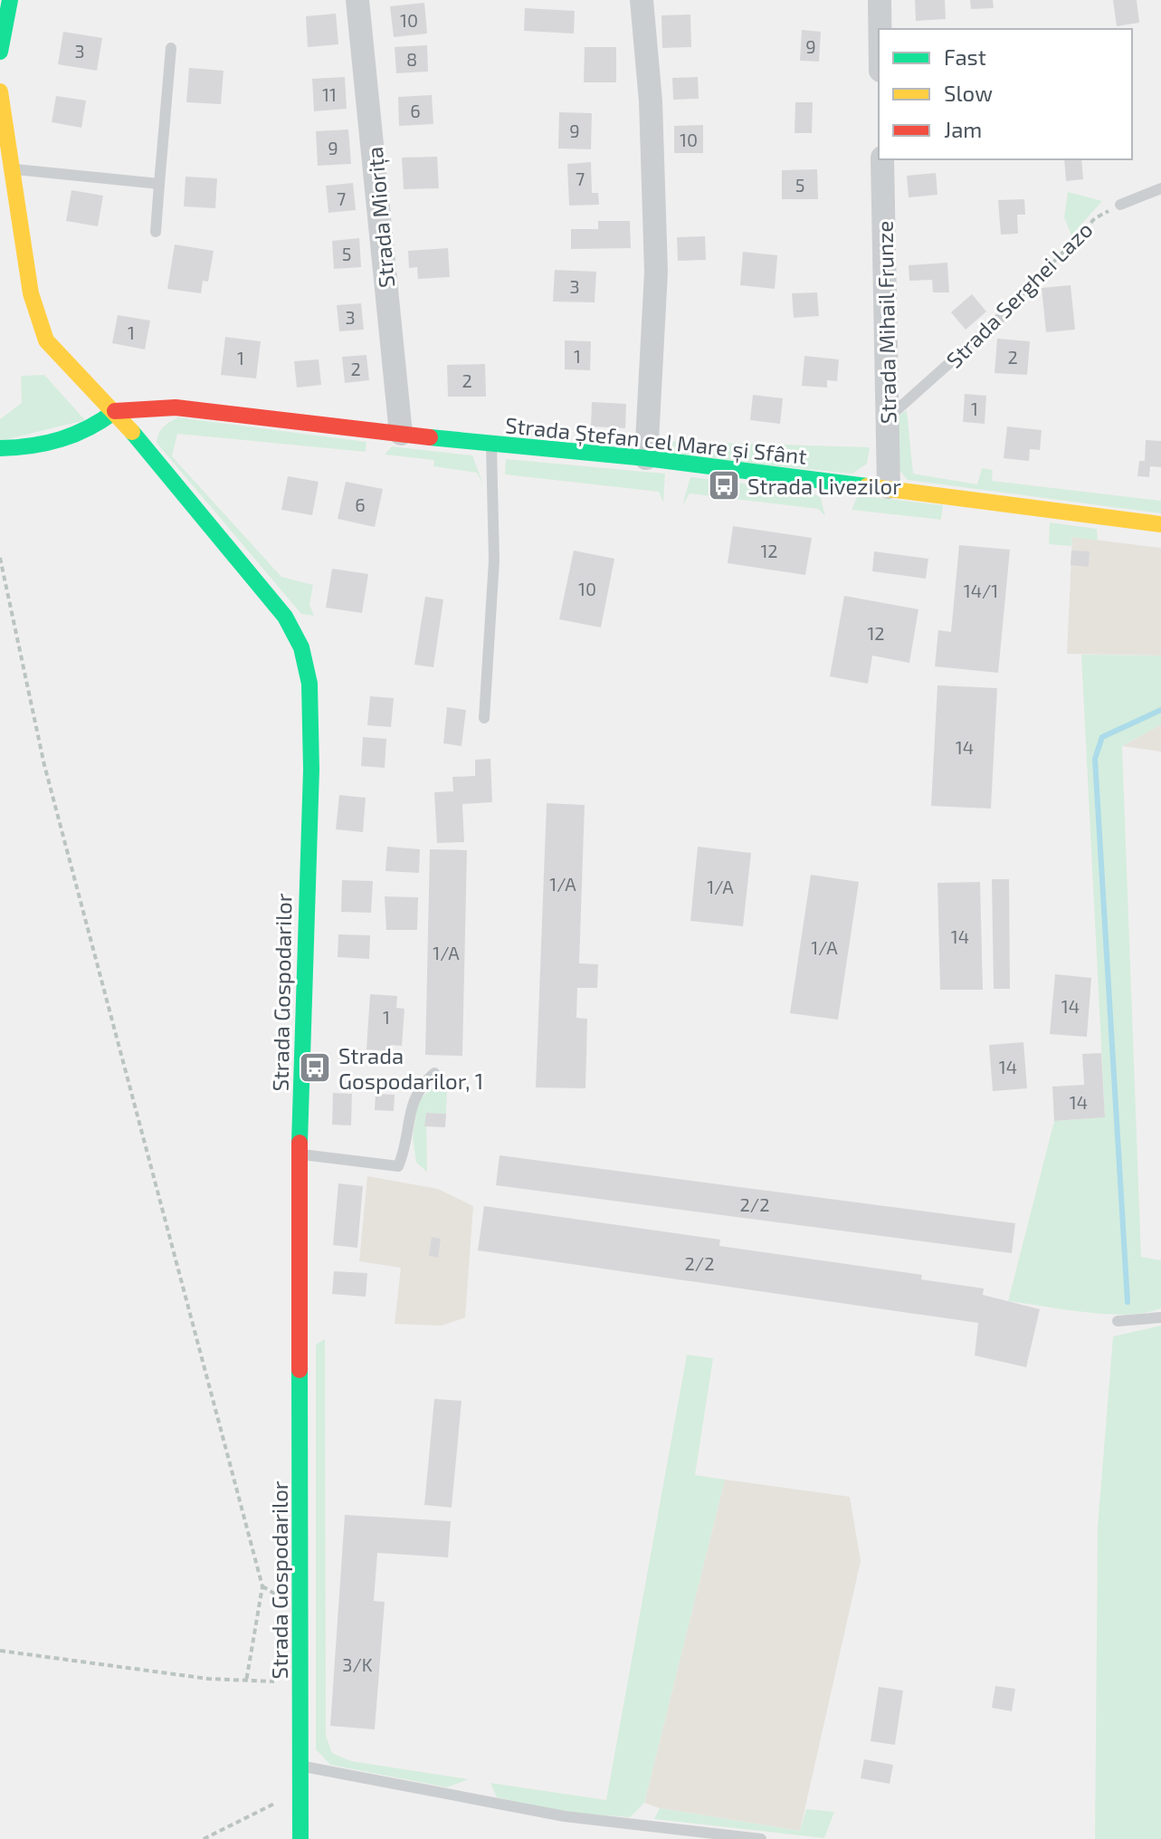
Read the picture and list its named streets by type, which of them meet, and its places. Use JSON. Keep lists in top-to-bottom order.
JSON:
{
  "streets": {
    "street": [
      "Strada Miorița",
      "Strada Mihail Frunze",
      "Strada Ștefan cel Mare și Sfânt",
      "Strada Gospodarilor"
    ],
    "lane": ["Strada Serghei Lazo"]
  },
  "crossings": [
    ["Strada Miorița", "Strada Ștefan cel Mare și Sfânt"],
    ["Strada Serghei Lazo", "Strada Mihail Frunze"],
    ["Strada Mihail Frunze", "Strada Ștefan cel Mare și Sfânt"],
    ["Strada Ștefan cel Mare și Sfânt", "Strada Gospodarilor"]
  ],
  "places": {
    "bus stop": ["Strada Livezilor", "Strada Gospodarilor, 1"]
  },
  "house_numbers": [
    "10",
    "9",
    "3",
    "8",
    "11",
    "6",
    "9",
    "10",
    "9",
    "7",
    "5",
    "7",
    "5",
    "3",
    "3",
    "1",
    "1",
    "2",
    "1",
    "2",
    "2",
    "1",
    "6",
    "12",
    "10",
    "14/1",
    "12",
    "14",
    "1/A",
    "1/A",
    "14",
    "1/A",
    "1/A",
    "14",
    "1",
    "14",
    "14",
    "2/2",
    "2/2",
    "3/K"
  ],
  "legend": ["Fast", "Slow", "Jam"]
}
